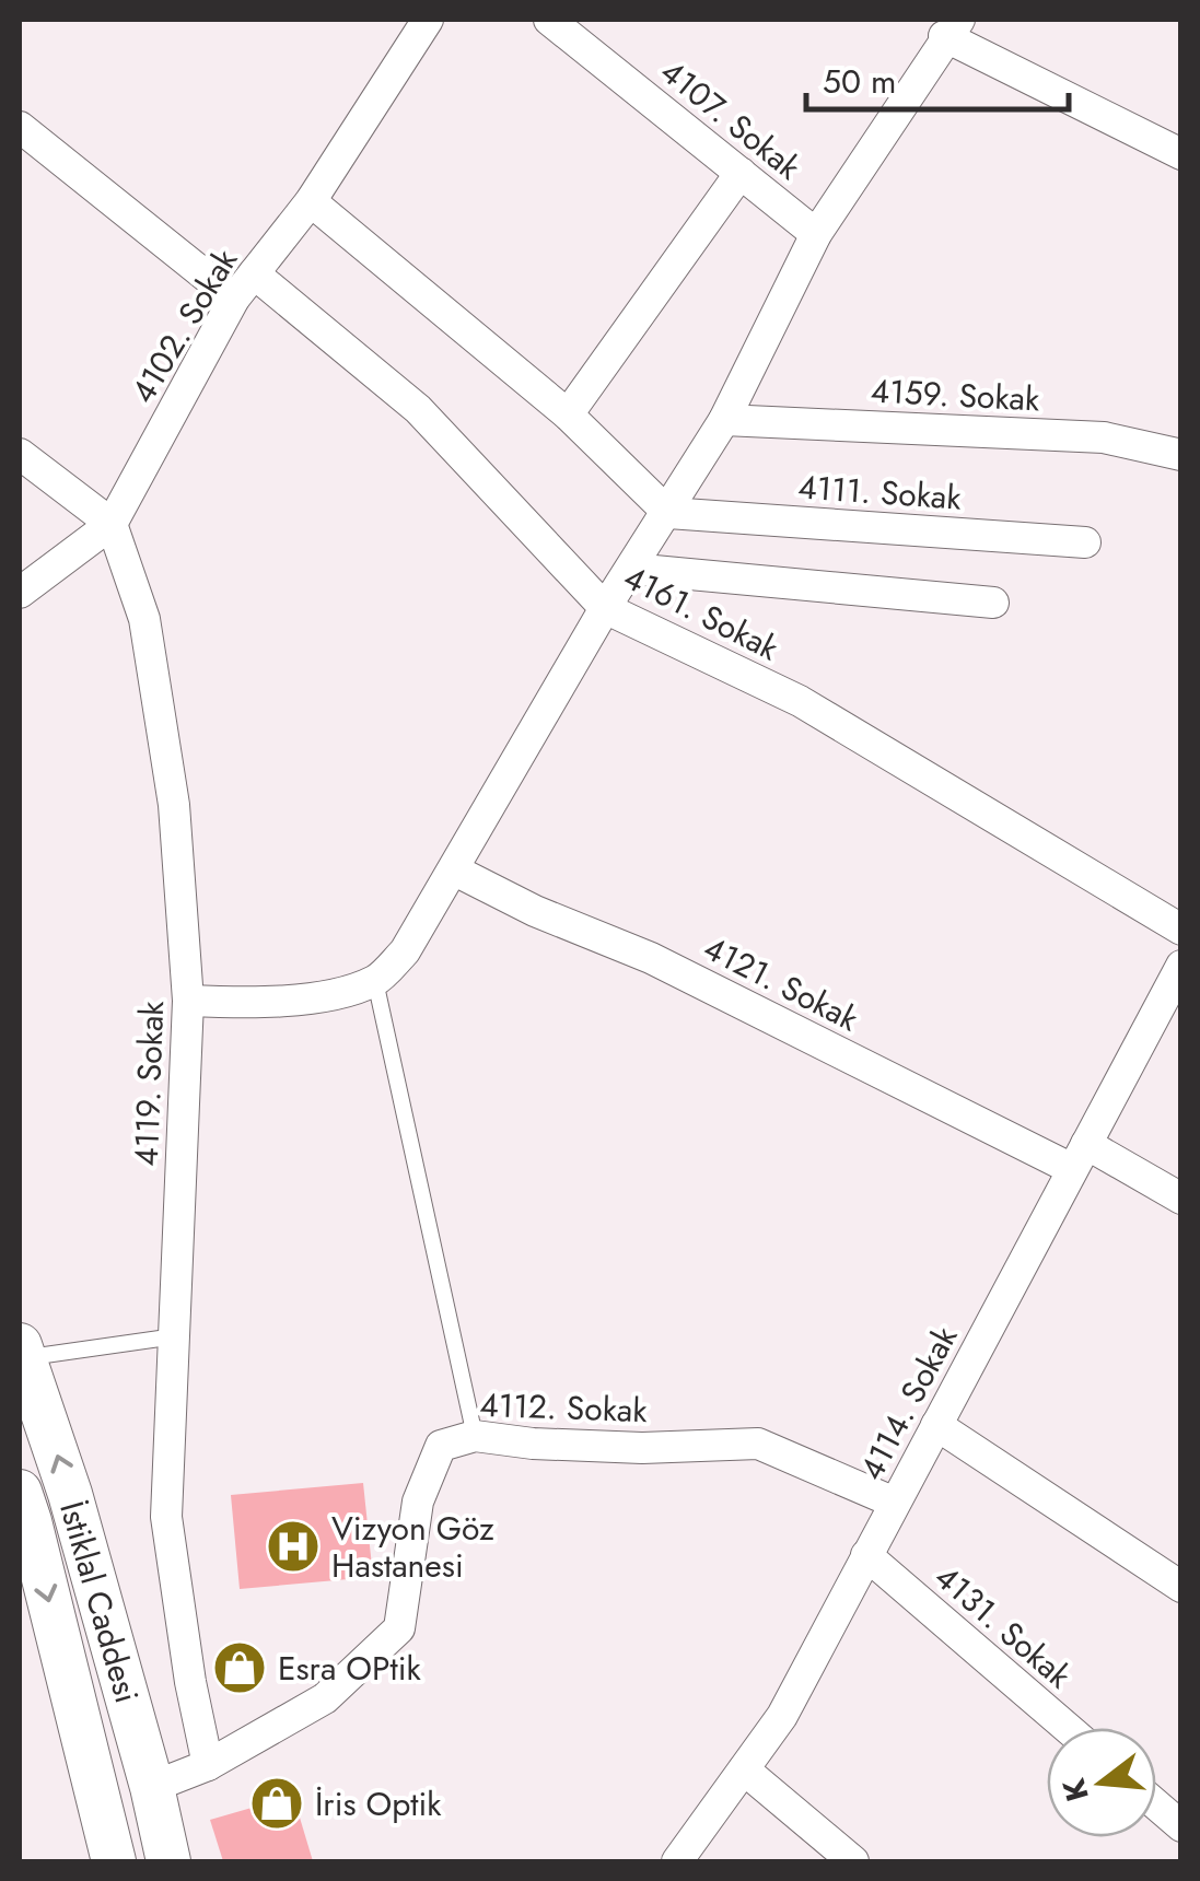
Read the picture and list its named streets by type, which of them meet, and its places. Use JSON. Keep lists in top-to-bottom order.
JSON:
{
  "streets": {
    "main road": ["İstiklal Caddesi"],
    "street": [
      "4107. Sokak",
      "4102. Sokak",
      "4159. Sokak",
      "4111. Sokak",
      "4161. Sokak",
      "4121. Sokak",
      "4119. Sokak",
      "4114. Sokak",
      "4112. Sokak",
      "4131. Sokak"
    ]
  },
  "crossings": [
    ["4102. Sokak", "4161. Sokak"],
    ["4102. Sokak", "4119. Sokak"],
    ["4121. Sokak", "4114. Sokak"],
    ["4119. Sokak", "4112. Sokak"],
    ["4114. Sokak", "4112. Sokak"],
    ["4114. Sokak", "4131. Sokak"],
    ["4112. Sokak", "İstiklal Caddesi"]
  ],
  "places": {
    "hospital": ["Vizyon Göz Hastanesi"],
    "shop": ["Esra OPtik", "İris Optik"]
  },
  "scale_bar": "50 m",
  "north": "left"
}
